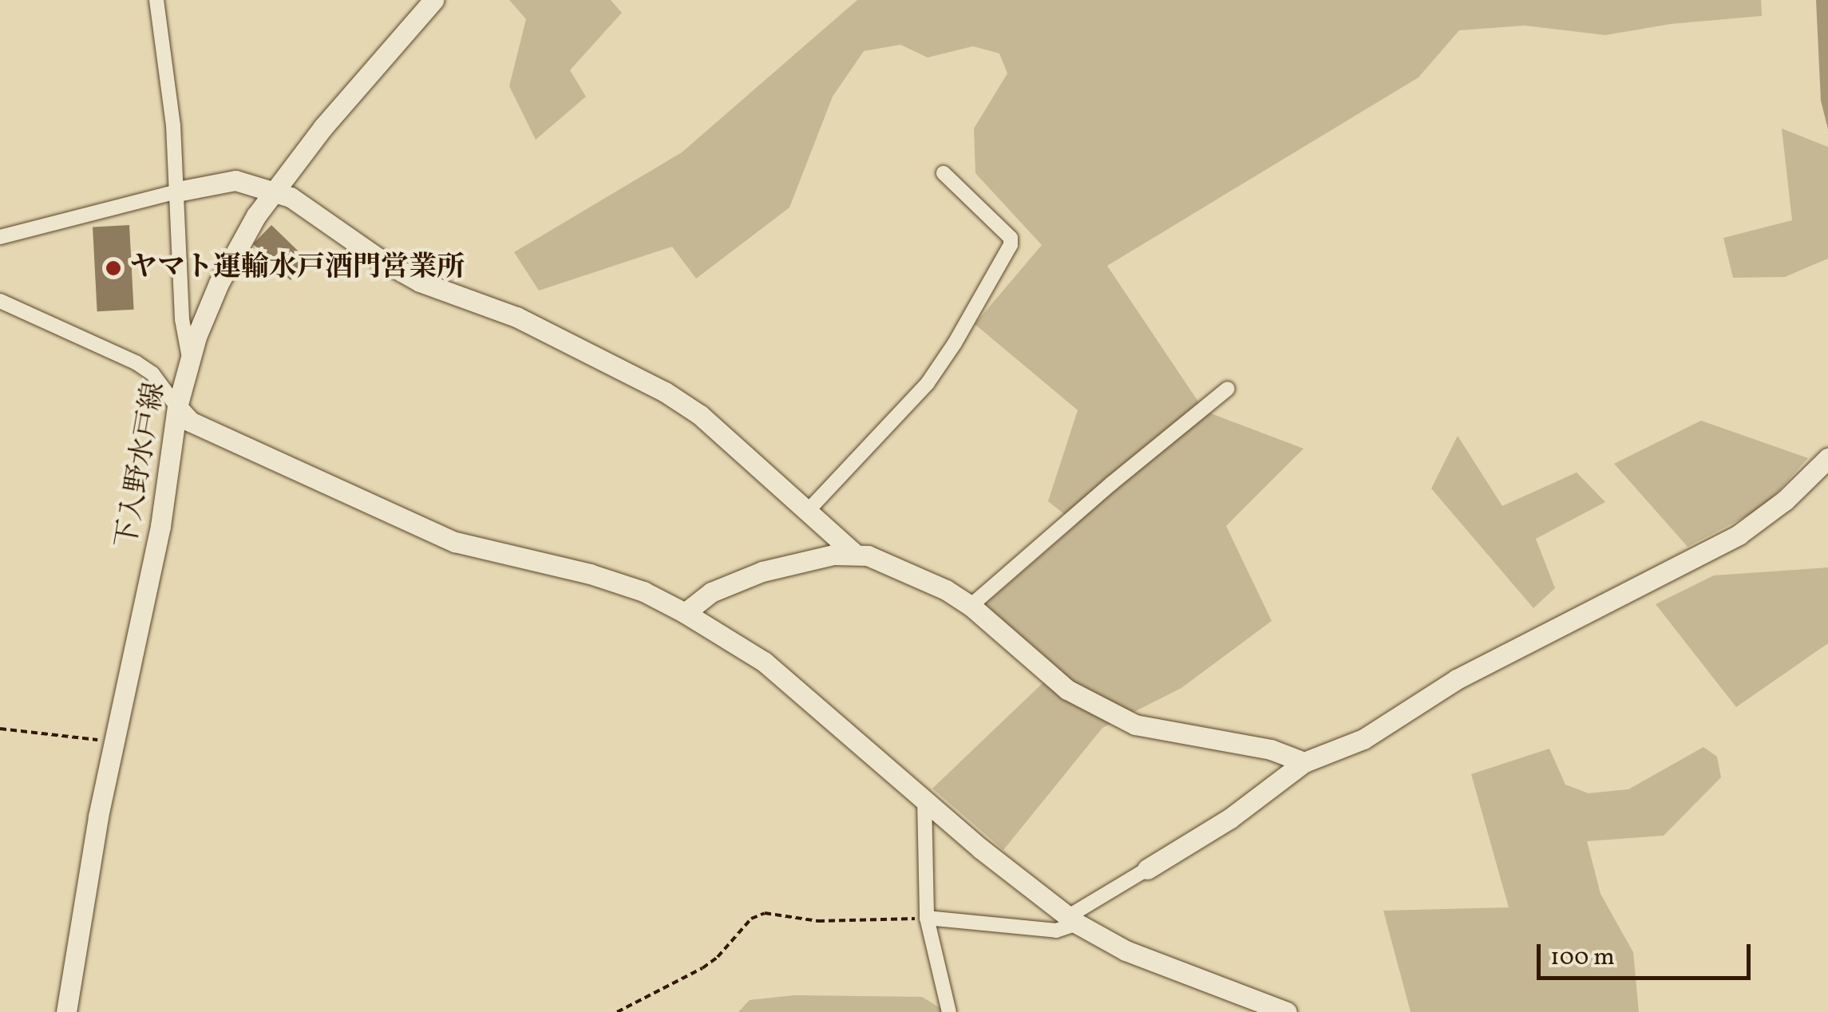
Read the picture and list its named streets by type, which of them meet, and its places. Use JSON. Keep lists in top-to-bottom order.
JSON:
{
  "streets": {
    "street": ["下入野水戸線"]
  },
  "places": ["ヤマト運輸水戸酒門営業所"],
  "scale_bar": "100 m"
}
